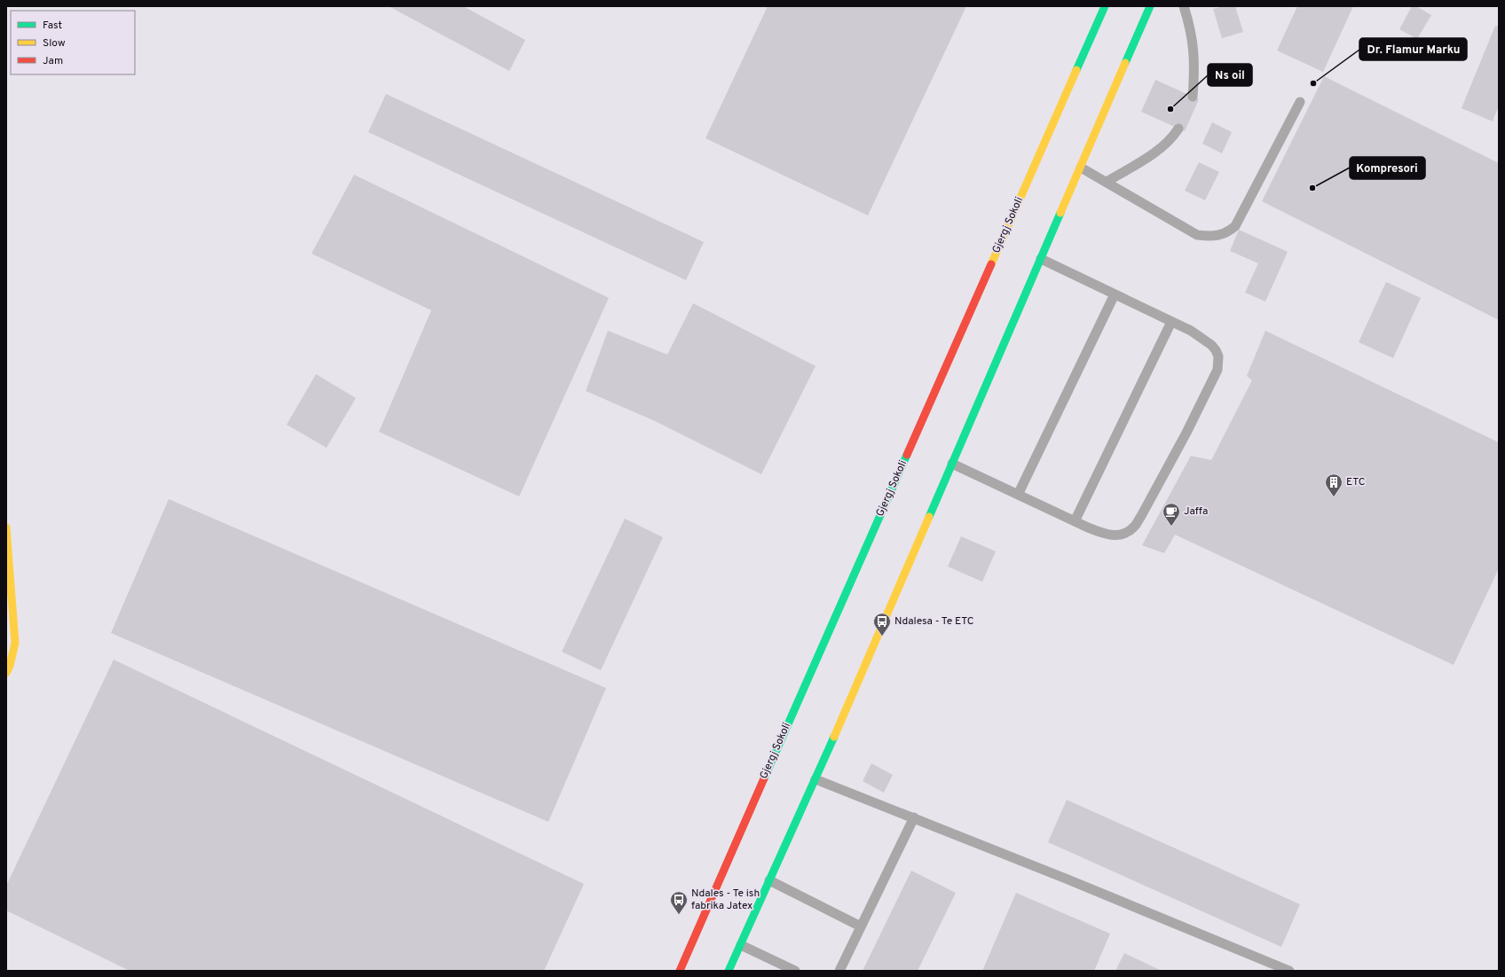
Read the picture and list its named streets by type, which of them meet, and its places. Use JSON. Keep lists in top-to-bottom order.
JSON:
{
  "streets": {
    "main road": ["Gjergj Sokoli"]
  },
  "places": {
    "other": ["Dr. Flamur Marku", "Ns oil", "Kompresori"],
    "building": ["ETC"],
    "cafe": ["Jaffa"],
    "bus stop": ["Ndalesa - Te ETC", "Ndales - Te ish fabrika Jatex"]
  },
  "legend": ["Fast", "Slow", "Jam"]
}
